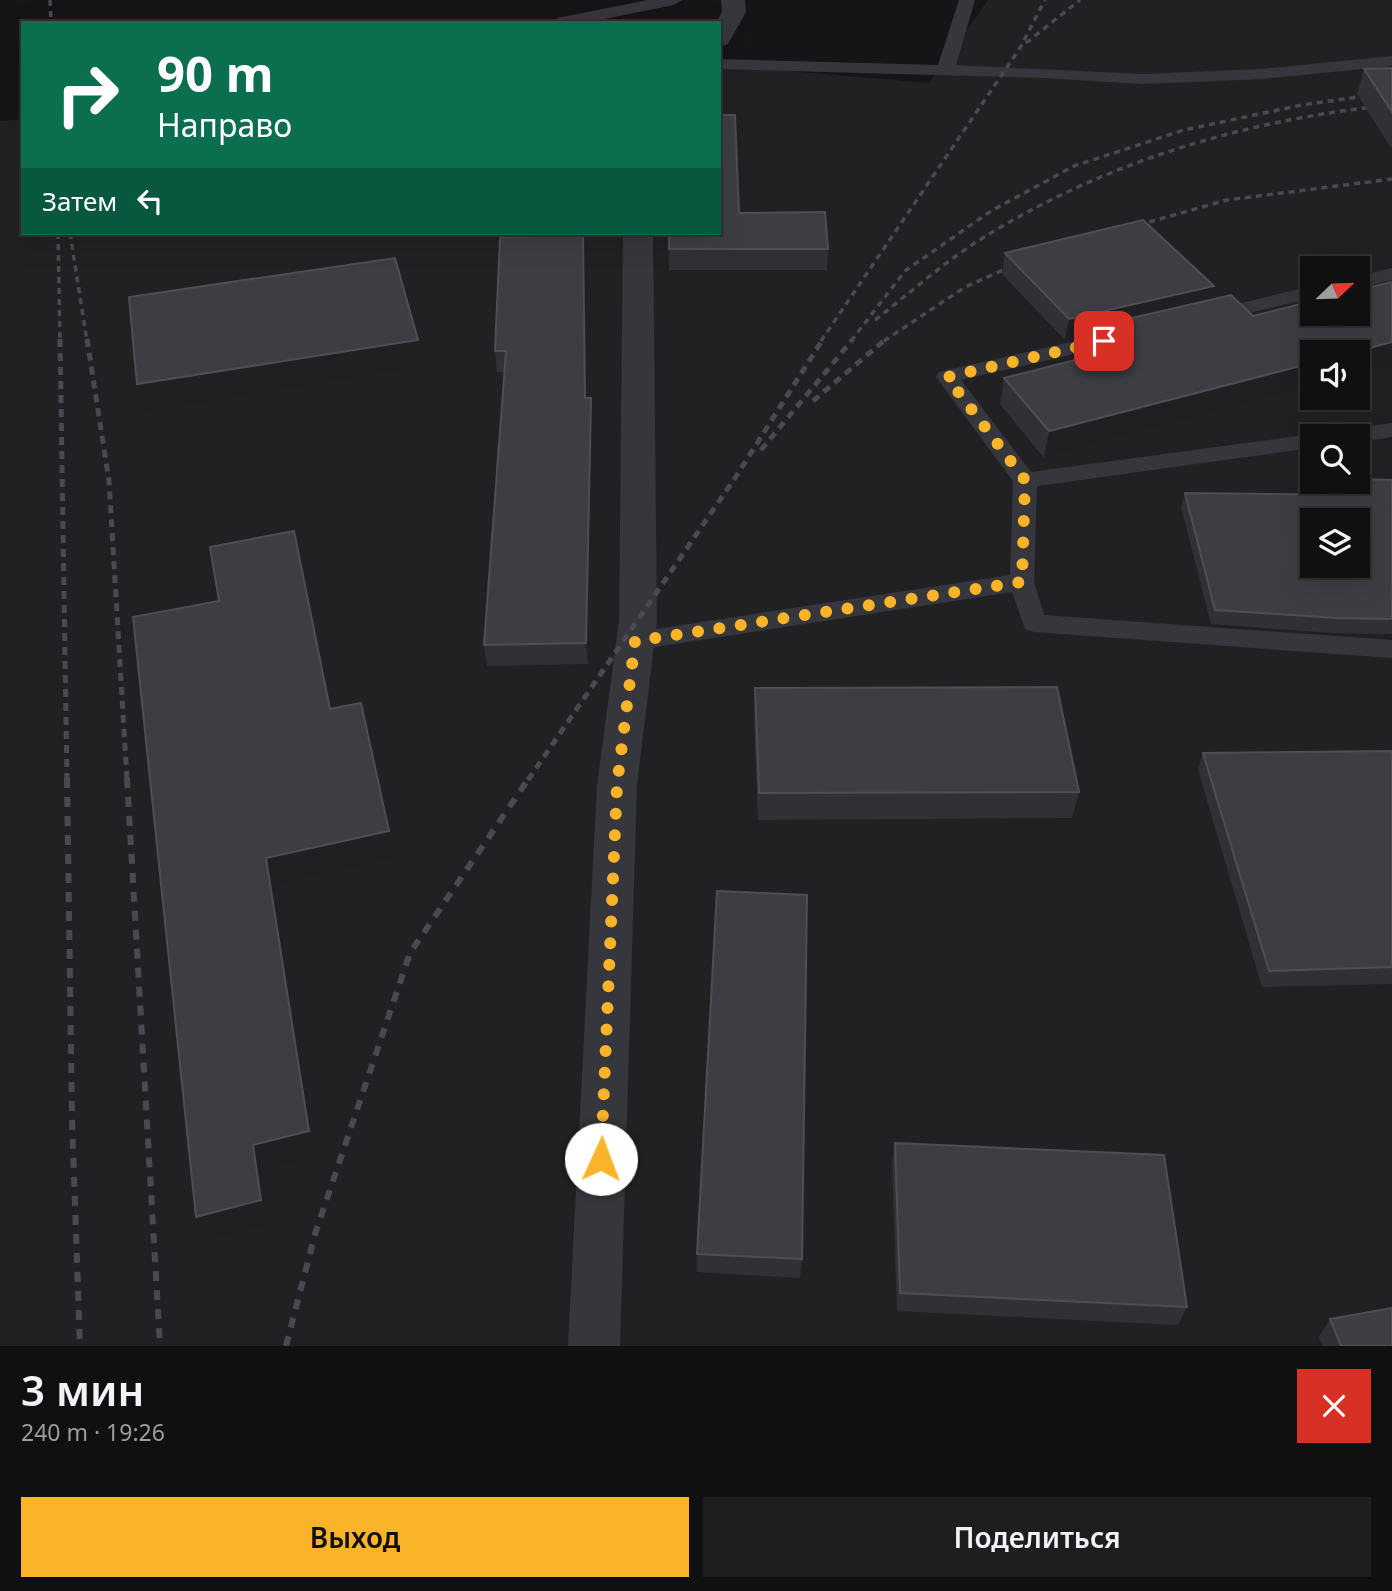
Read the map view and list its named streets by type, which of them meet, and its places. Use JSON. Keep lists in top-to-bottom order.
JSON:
{
  "north": "top right",
  "page": {
    "turn": ["90 m", "Направо"],
    "then": "Затем",
    "heading": ["3 мин", "240 m · 19:26"],
    "buttons": ["Выход", "Поделиться"]
  }
}
